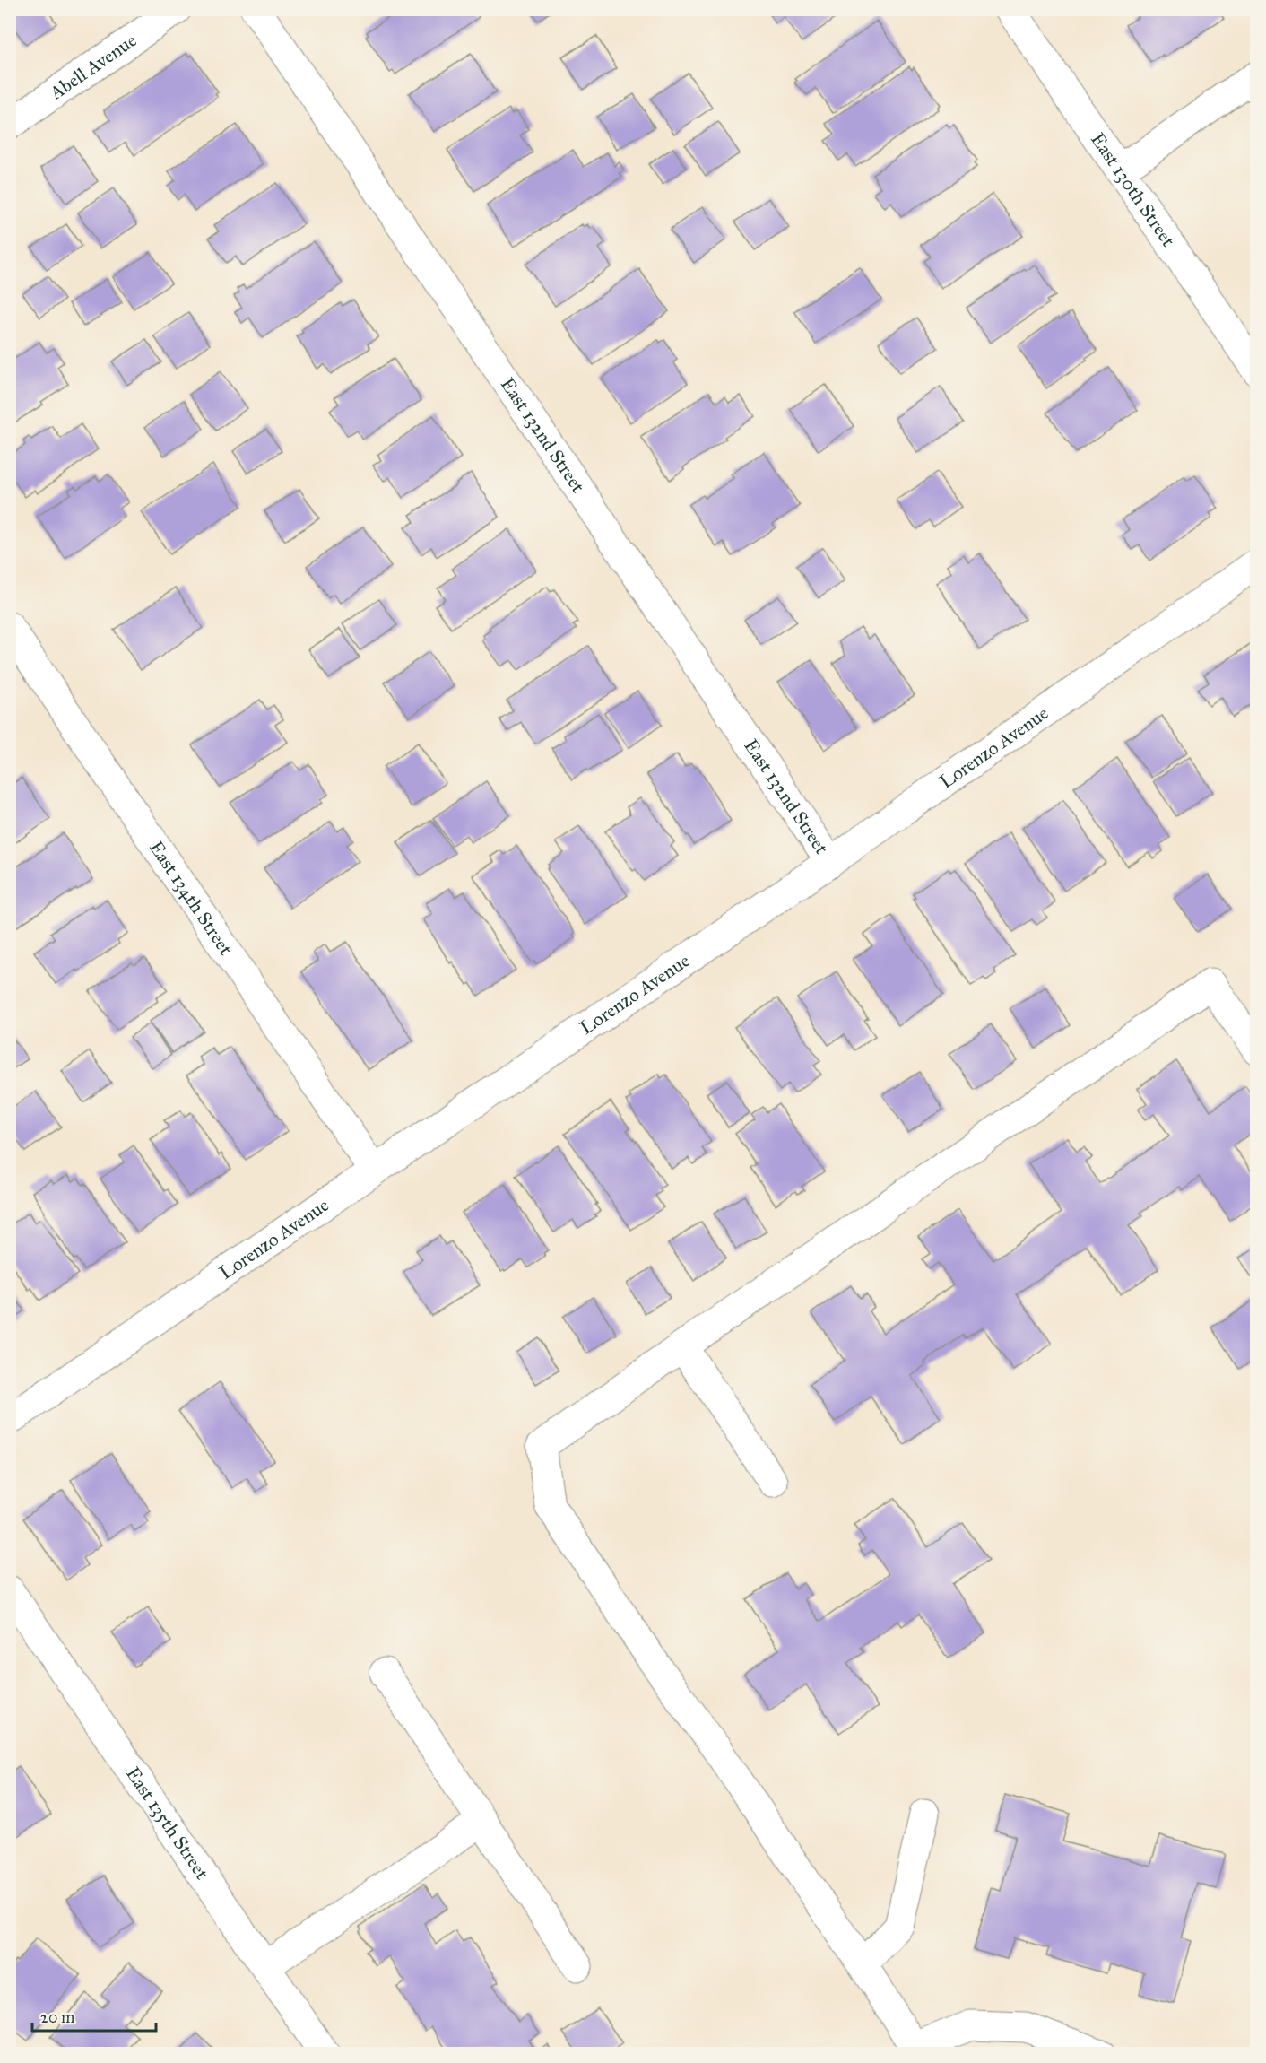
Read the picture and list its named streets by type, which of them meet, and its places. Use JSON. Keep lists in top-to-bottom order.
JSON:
{
  "streets": {
    "street": [
      "Abell Avenue",
      "East 130th Street",
      "East 132nd Street",
      "Lorenzo Avenue",
      "East 134th Street",
      "East 135th Street"
    ]
  },
  "crossings": [
    ["East 132nd Street", "Lorenzo Avenue"],
    ["Lorenzo Avenue", "East 134th Street"]
  ],
  "scale_bar": "20 m"
}
